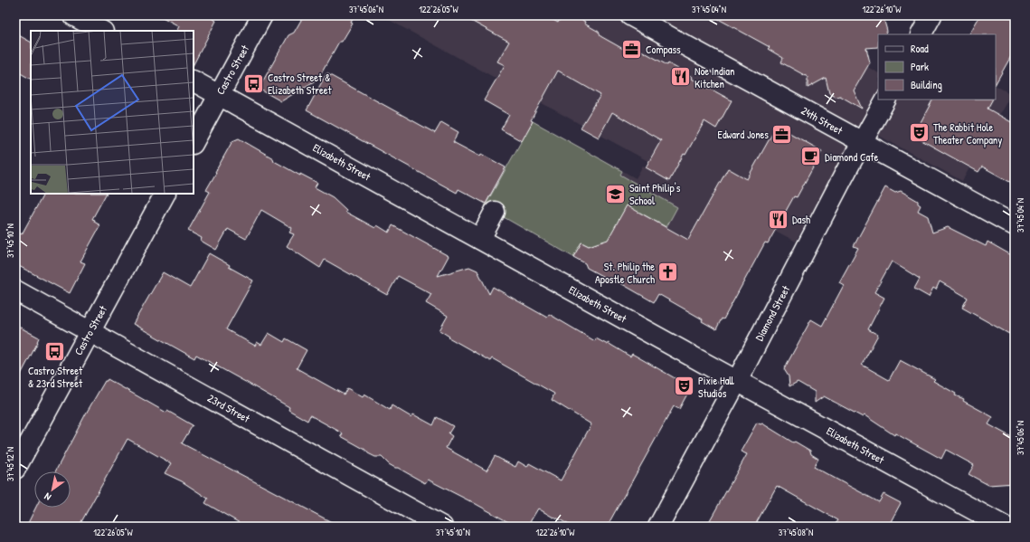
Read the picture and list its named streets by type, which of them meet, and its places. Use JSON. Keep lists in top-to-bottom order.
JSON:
{
  "streets": {
    "street": [
      "Castro Street",
      "24th Street",
      "Elizabeth Street",
      "Diamond Street",
      "23rd Street"
    ]
  },
  "crossings": [
    ["Castro Street", "Elizabeth Street"],
    ["Castro Street", "23rd Street"],
    ["24th Street", "Diamond Street"],
    ["Elizabeth Street", "Diamond Street"]
  ],
  "places": {
    "office": ["Compass", "Edward Jones"],
    "restaurant": ["Noe Indian Kitchen", "Dash"],
    "bus stop": ["Castro Street & Elizabeth Street", "Castro Street & 23rd Street"],
    "theatre": ["The Rabbit Hole Theater Company", "Pixie Hall Studios"],
    "cafe": ["Diamond Cafe"],
    "school or university": ["Saint Philip's School"],
    "church": ["St. Philip the Apostle Church"]
  },
  "legend": ["Road", "Park", "Building"],
  "north": "bottom left",
  "coordinates": [
    "37°45'06\"N",
    "122°26'05\"W",
    "37°45'04\"N",
    "122°26'10\"W",
    "37°45'10\"N",
    "37°45'12\"N",
    "37°45'08\"N"
  ]
}
